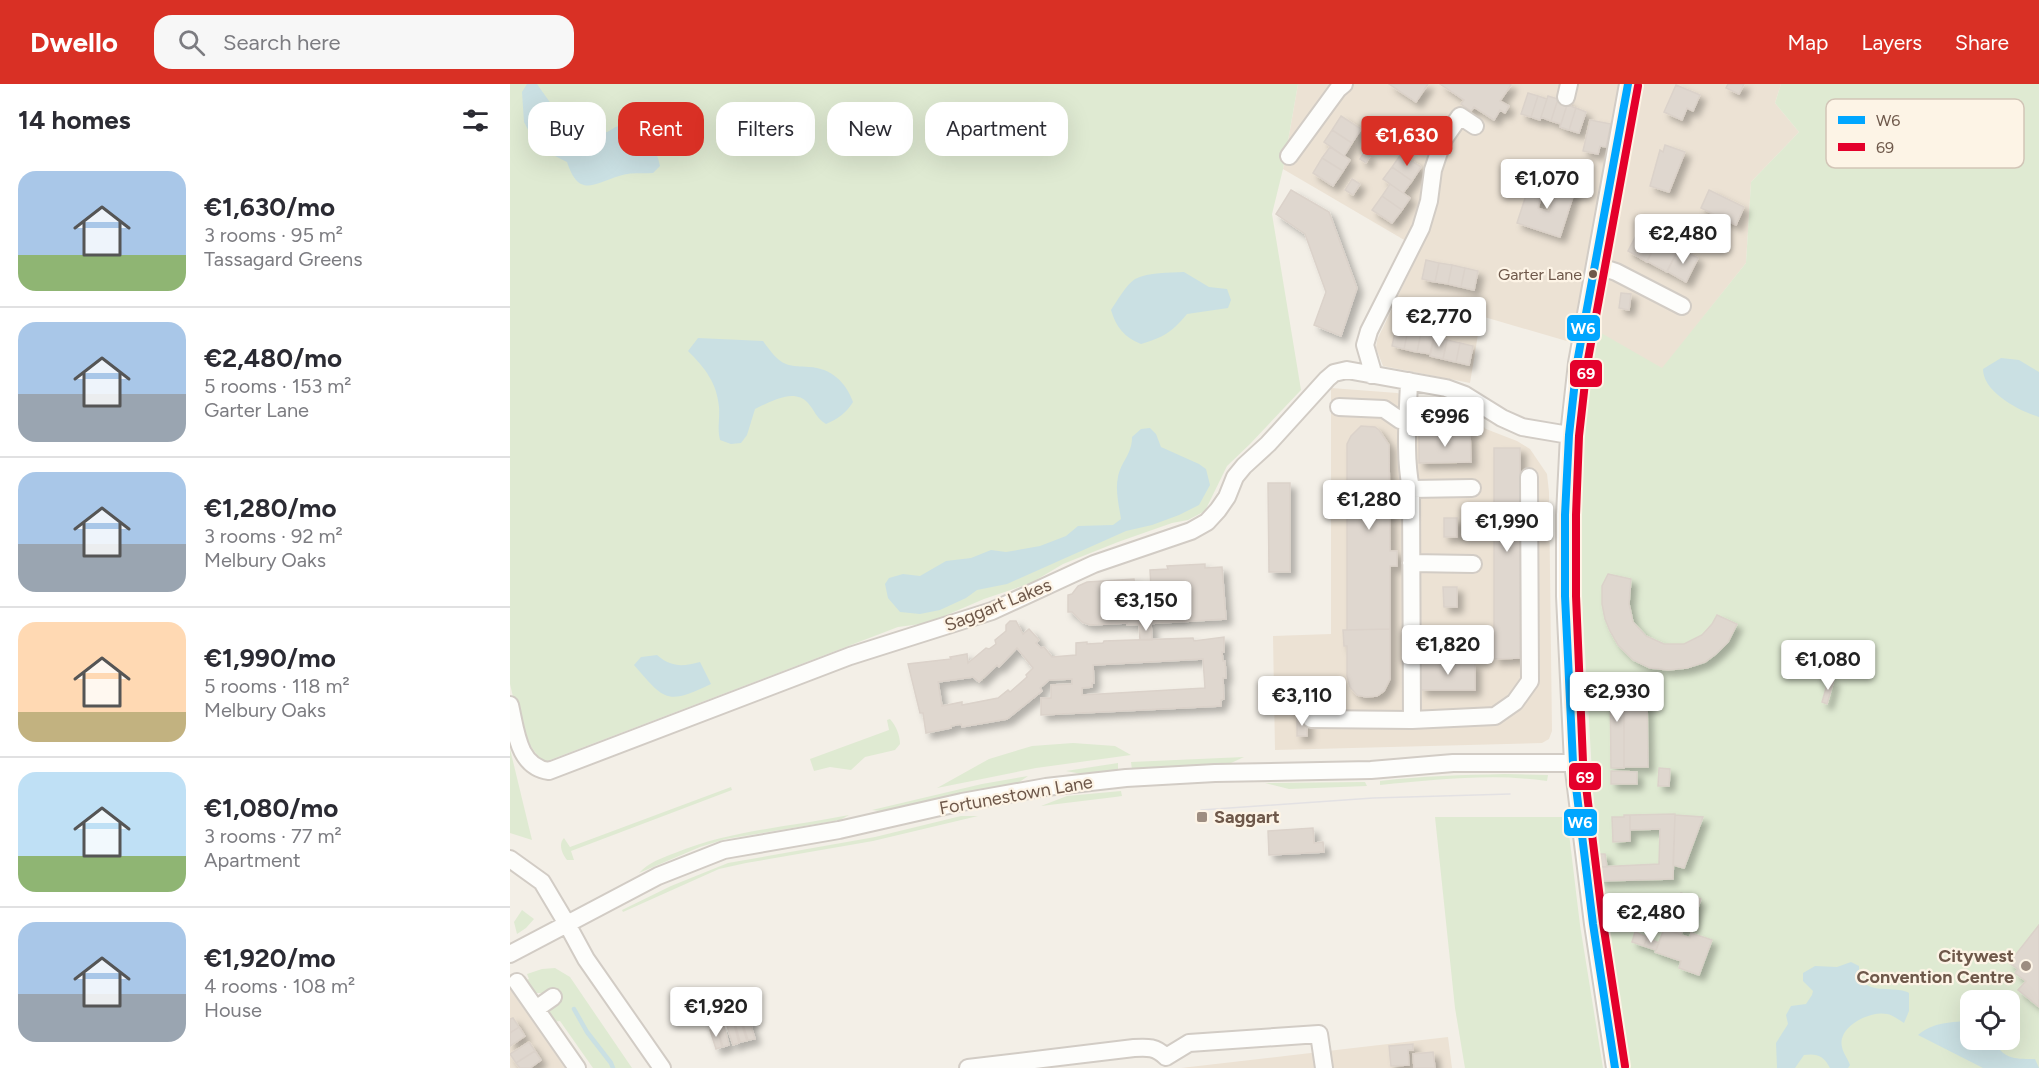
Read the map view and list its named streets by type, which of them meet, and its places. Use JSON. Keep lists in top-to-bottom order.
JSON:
{
  "streets": {
    "street": ["Saggart Lakes", "Fortunestown Lane"]
  },
  "places": {
    "other": ["Garter Lane", "Citywest Convention Centre"],
    "transit": ["Saggart"]
  },
  "lines": ["transit line W6", "transit line 69"],
  "legend": ["W6", "69"],
  "page": {
    "header": "Dwello",
    "search": "Search here",
    "nav": ["Map", "Layers", "Share"],
    "heading": "14 homes",
    "chip": [
      "Buy",
      "Rent",
      "Filters",
      "New",
      "Apartment"
    ],
    "price": [
      "€1,630",
      "€1,070",
      "€2,480",
      "€2,770",
      "€996",
      "€1,280",
      "€1,990",
      "€3,150",
      "€1,820",
      "€1,080",
      "€2,930",
      "€3,110",
      "€2,480",
      "€1,920"
    ],
    "list": [
      {
        "name": "€1,630/mo",
        "note": "3 rooms · 95 m² · Tassagard Greens"
      },
      {
        "name": "€2,480/mo",
        "note": "5 rooms · 153 m² · Garter Lane"
      },
      {
        "name": "€1,280/mo",
        "note": "3 rooms · 92 m² · Melbury Oaks"
      },
      {
        "name": "€1,990/mo",
        "note": "5 rooms · 118 m² · Melbury Oaks"
      },
      {
        "name": "€1,080/mo",
        "note": "3 rooms · 77 m² · Apartment"
      },
      {
        "name": "€1,920/mo",
        "note": "4 rooms · 108 m² · House"
      }
    ]
  }
}
